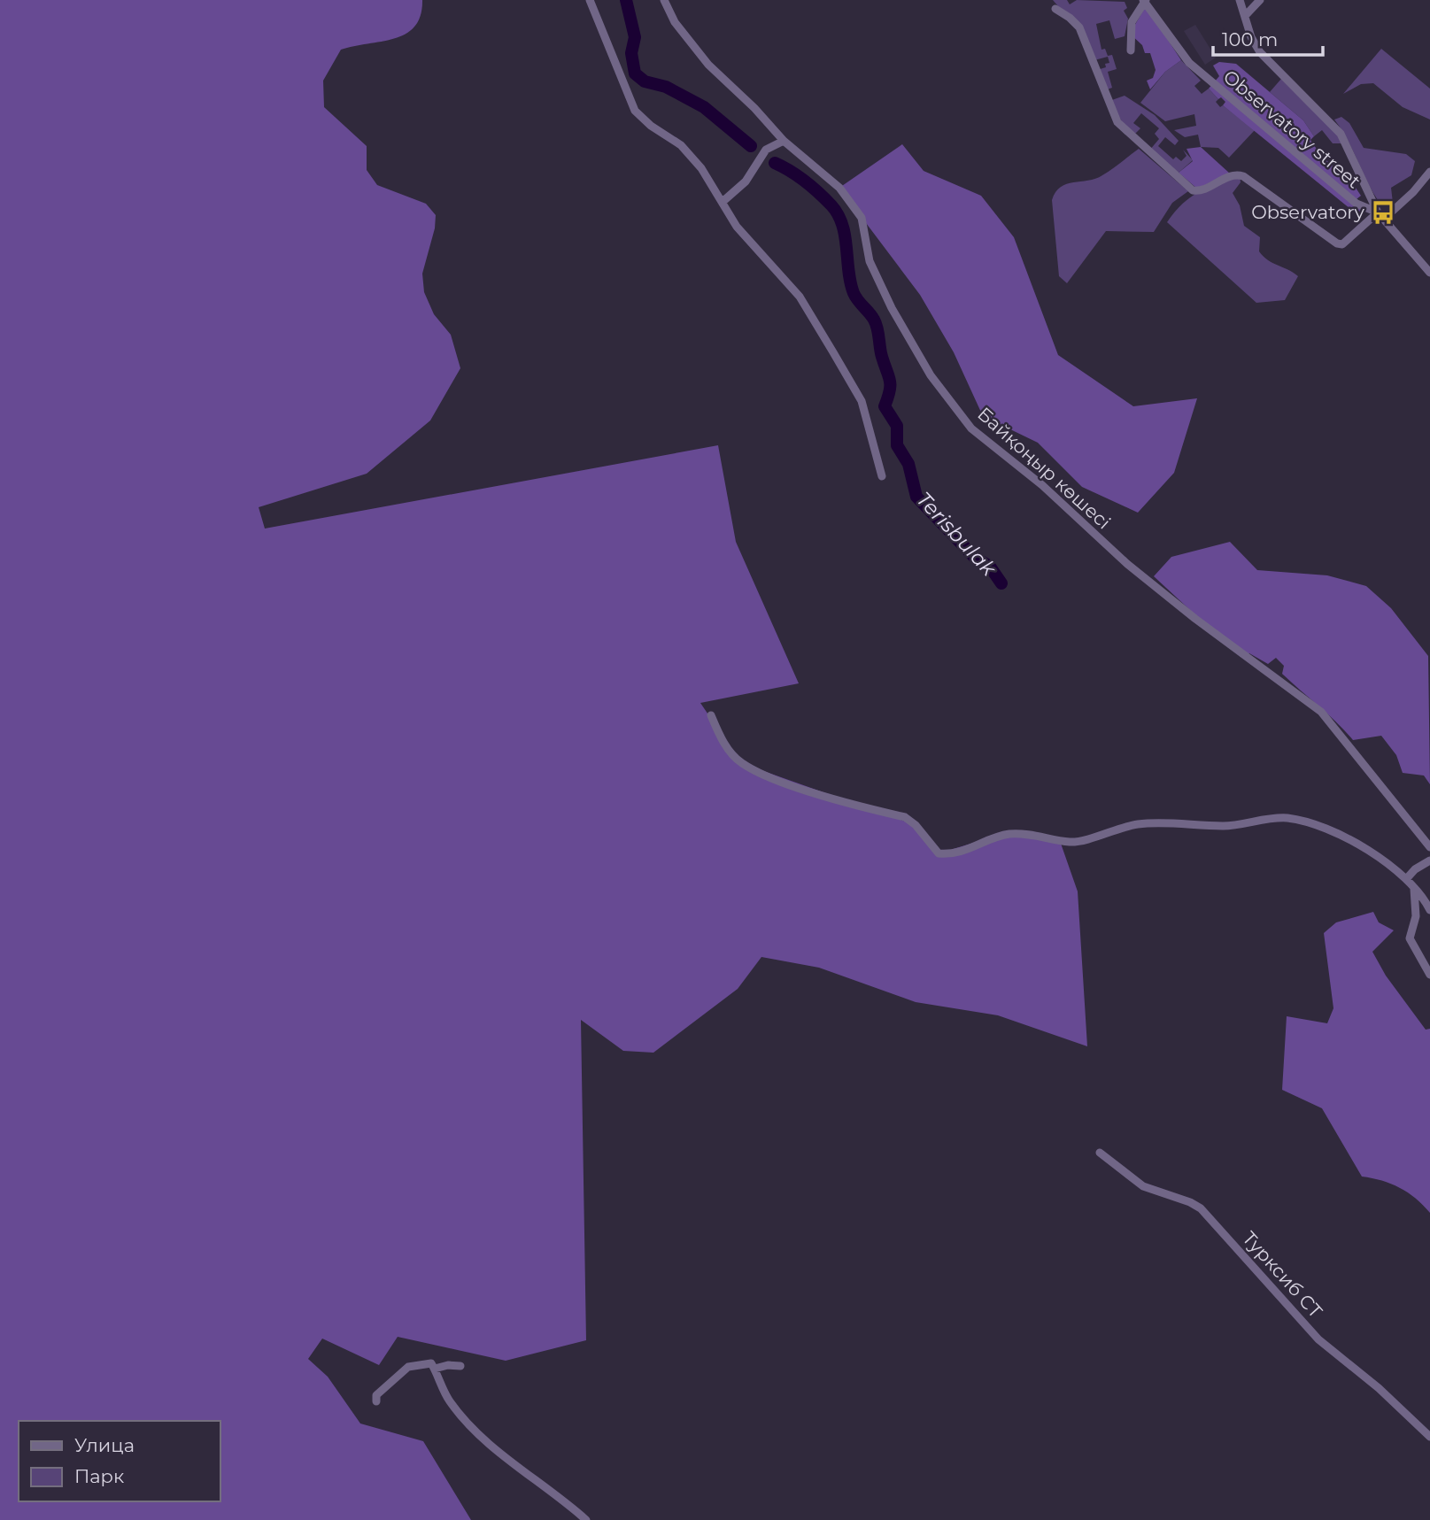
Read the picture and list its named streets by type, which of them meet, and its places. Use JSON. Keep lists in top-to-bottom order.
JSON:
{
  "streets": {
    "street": ["Observatory street", "Байқоңыр көшесі", "Турксиб СТ"]
  },
  "water": ["Terisbulak"],
  "places": {
    "bus stop": ["Observatory"]
  },
  "legend": ["Улица", "Парк"],
  "scale_bar": "100 m"
}
